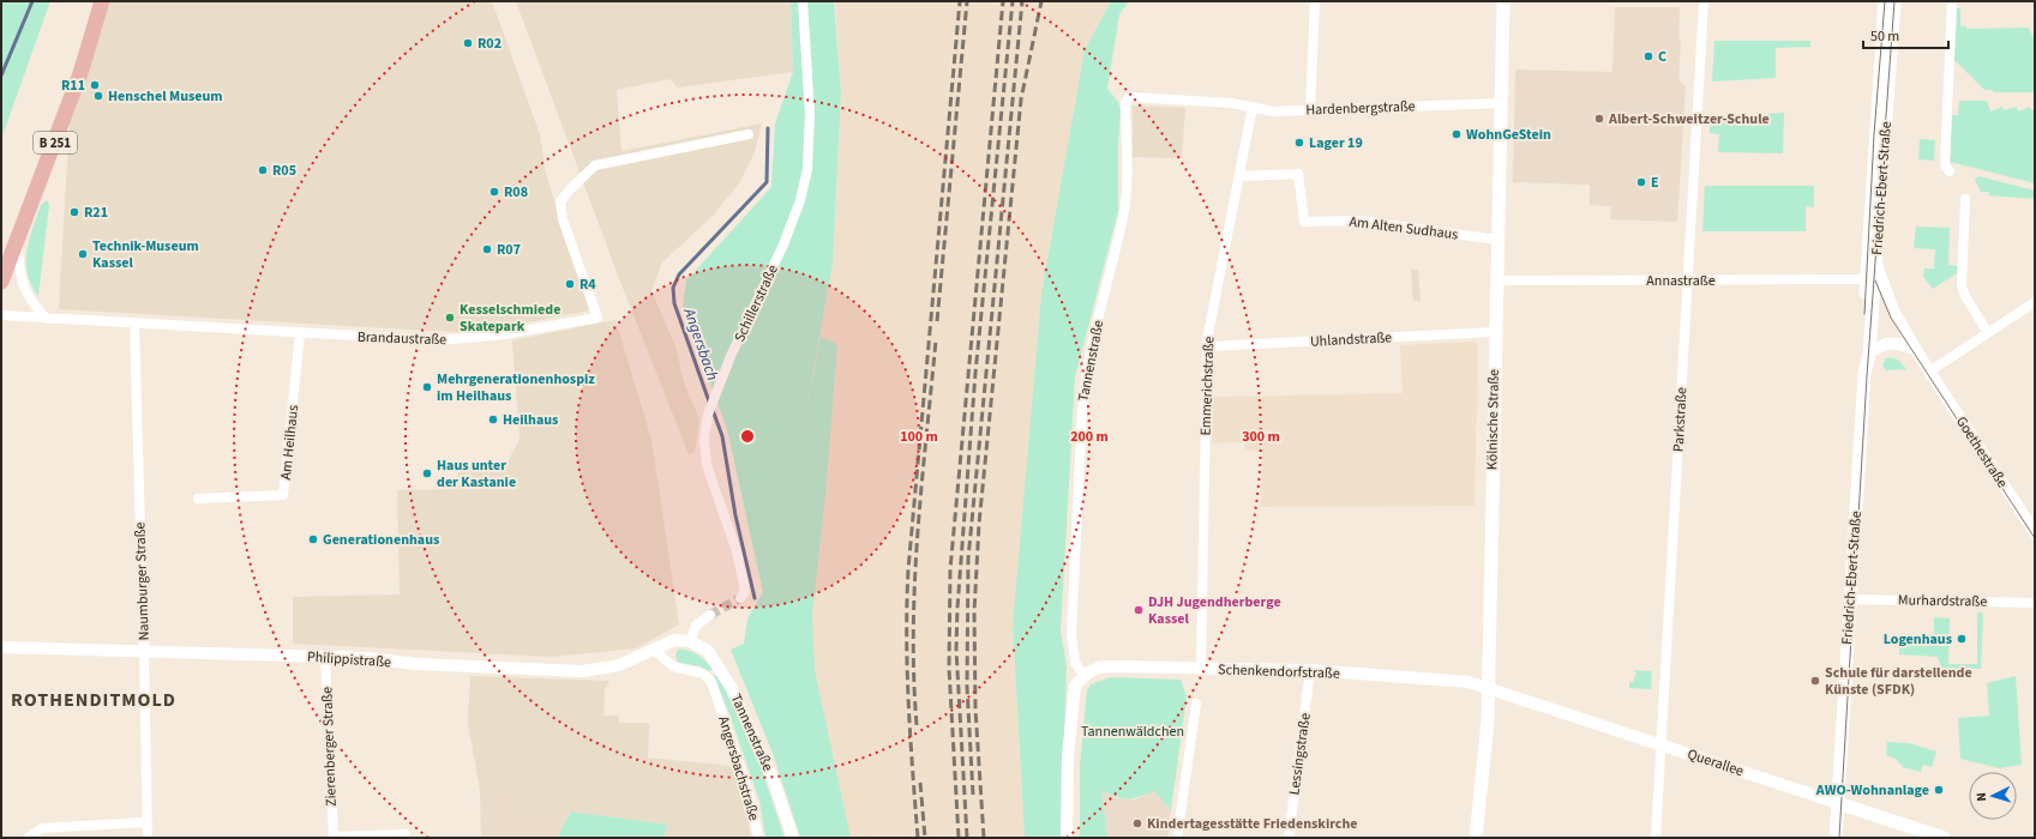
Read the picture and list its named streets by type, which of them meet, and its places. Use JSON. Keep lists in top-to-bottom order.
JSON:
{
  "streets": {
    "main road": [
      "B 251",
      "Friedrich-Ebert-Straße",
      "Kölnische Straße",
      "Querallee"
    ],
    "street": [
      "Hardenbergstraße",
      "Am Alten Sudhaus",
      "Annastraße",
      "Schillerstraße",
      "Brandaustraße",
      "Uhlandstraße",
      "Tannenstraße",
      "Emmerichstraße",
      "Parkstraße",
      "Am Heilhaus",
      "Goethestraße",
      "Naumburger Straße",
      "Murhardstraße",
      "Philippistraße",
      "Schenkendorfstraße",
      "Zierenberger Straße",
      "Lessingstraße",
      "Angersbachstraße"
    ]
  },
  "crossings": [
    ["Hardenbergstraße", "Tannenstraße"],
    ["Hardenbergstraße", "Emmerichstraße"],
    ["Hardenbergstraße", "Kölnische Straße"],
    ["Friedrich-Ebert-Straße", "Annastraße"],
    ["Friedrich-Ebert-Straße", "Goethestraße"],
    ["Friedrich-Ebert-Straße", "Murhardstraße"],
    ["Friedrich-Ebert-Straße", "Querallee"],
    ["Am Alten Sudhaus", "Emmerichstraße"],
    ["Am Alten Sudhaus", "Kölnische Straße"],
    ["Annastraße", "Kölnische Straße"],
    ["Annastraße", "Parkstraße"],
    ["Brandaustraße", "Am Heilhaus"],
    ["Brandaustraße", "Naumburger Straße"],
    ["Uhlandstraße", "Emmerichstraße"],
    ["Uhlandstraße", "Kölnische Straße"],
    ["Tannenstraße", "Philippistraße"],
    ["Tannenstraße", "Schenkendorfstraße"],
    ["Emmerichstraße", "Schenkendorfstraße"],
    ["Kölnische Straße", "Schenkendorfstraße"],
    ["Kölnische Straße", "Querallee"],
    ["Parkstraße", "Querallee"],
    ["Naumburger Straße", "Philippistraße"],
    ["Philippistraße", "Zierenberger Straße"],
    ["Philippistraße", "Angersbachstraße"],
    ["Schenkendorfstraße", "Lessingstraße"],
    ["Schenkendorfstraße", "Querallee"]
  ],
  "districts": ["ROTHENDITMOLD"],
  "water": ["Angersbach"],
  "parks": ["Tannenwäldchen"],
  "places": [
    "R02",
    "C",
    "R11",
    "Henschel Museum",
    "Albert-Schweitzer-Schule",
    "WohnGeStein",
    "Lager 19",
    "R05",
    "E",
    "R08",
    "R21",
    "R07",
    "Technik-Museum Kassel",
    "R4",
    "Kesselschmiede Skatepark",
    "Mehrgenerationenhospiz im Heilhaus",
    "Heilhaus",
    "Haus unter der Kastanie",
    "Generationenhaus",
    "DJH Jugendherberge Kassel",
    "Logenhaus",
    "Schule für darstellende Künste (SFDK)",
    "AWO-Wohnanlage",
    "Kindertagesstätte Friedenskirche"
  ],
  "scale_bar": "50 m",
  "north": "left",
  "rings": ["100 m", "200 m", "300 m"]
}
